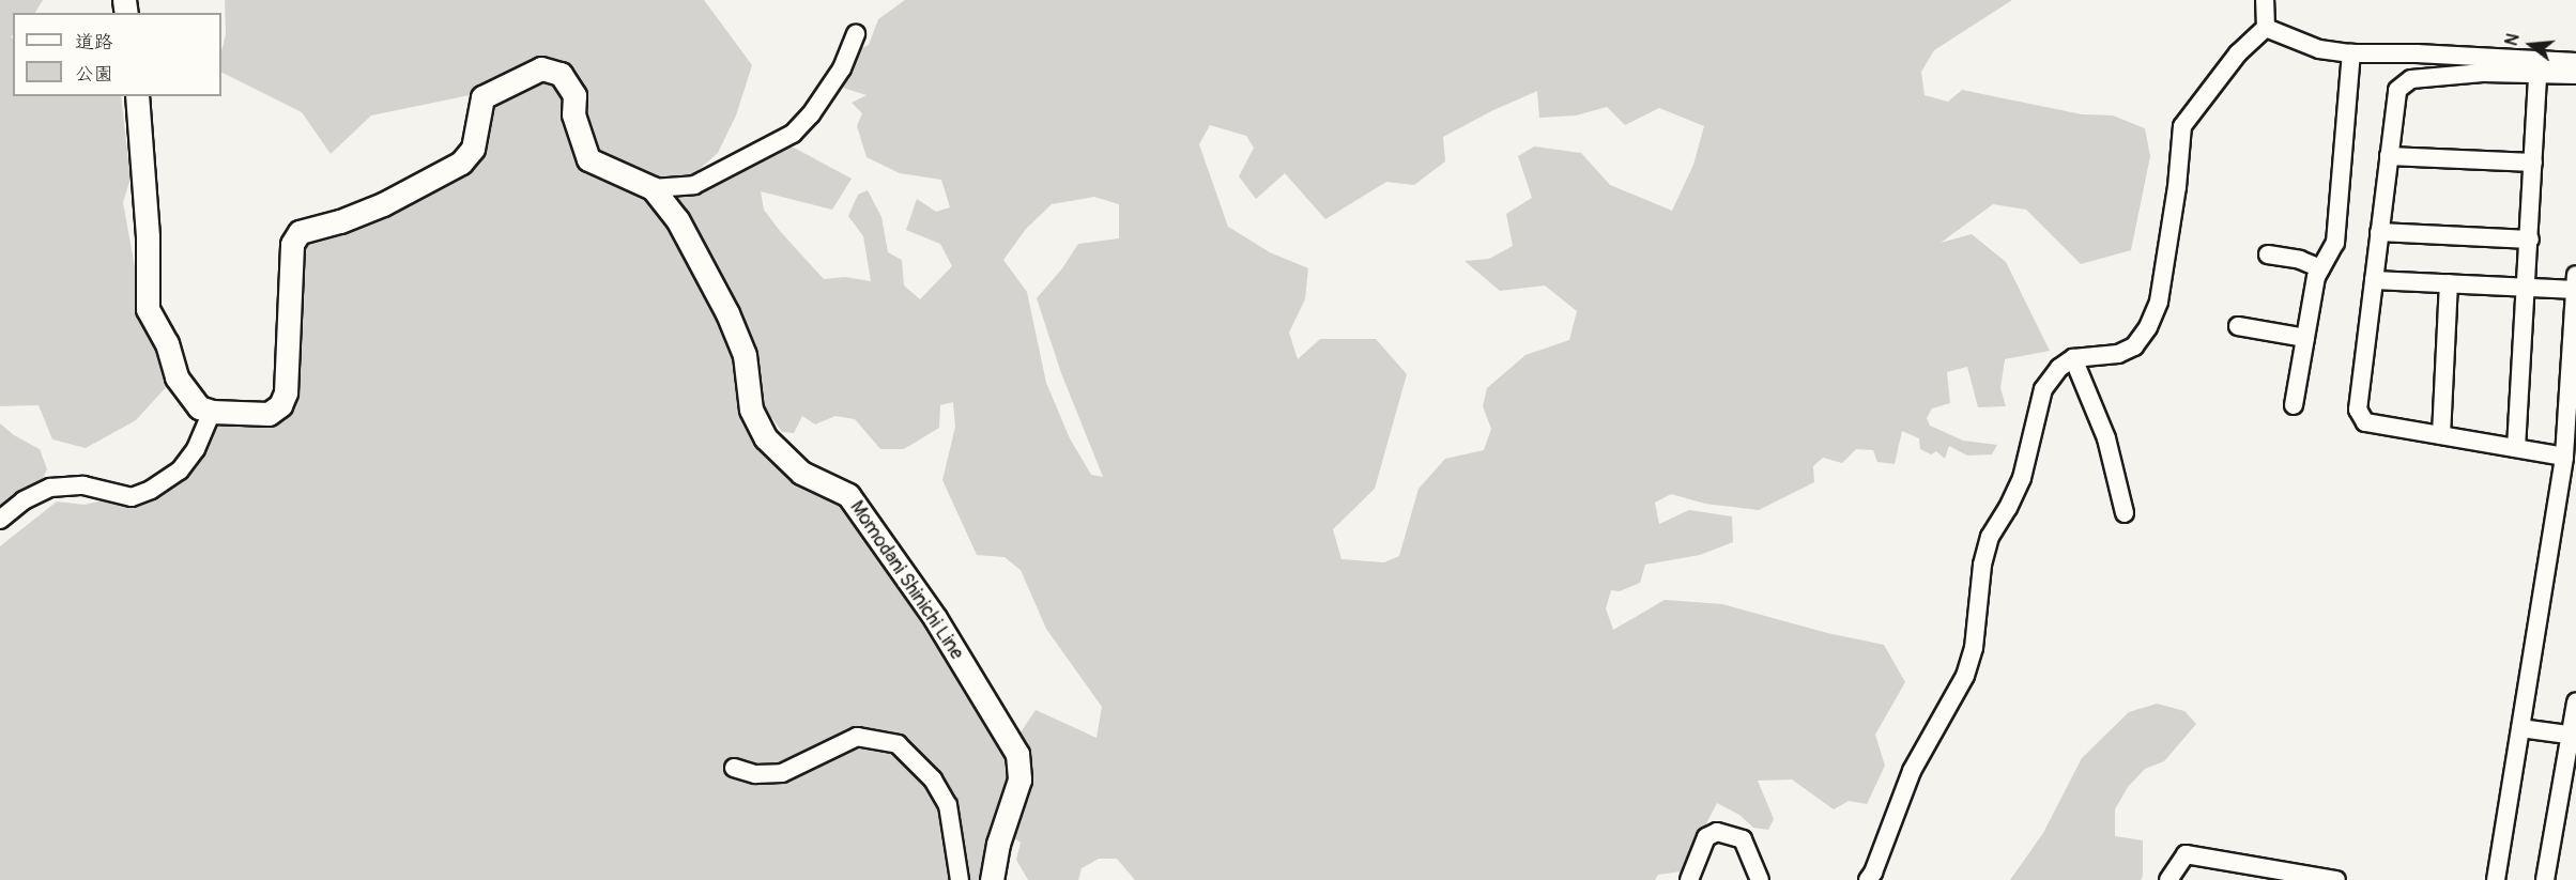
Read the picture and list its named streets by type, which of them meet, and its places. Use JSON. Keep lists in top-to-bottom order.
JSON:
{
  "streets": {
    "main road": ["Momodani Shinichi Line"]
  },
  "legend": ["道路", "公園"],
  "north": "left"
}
